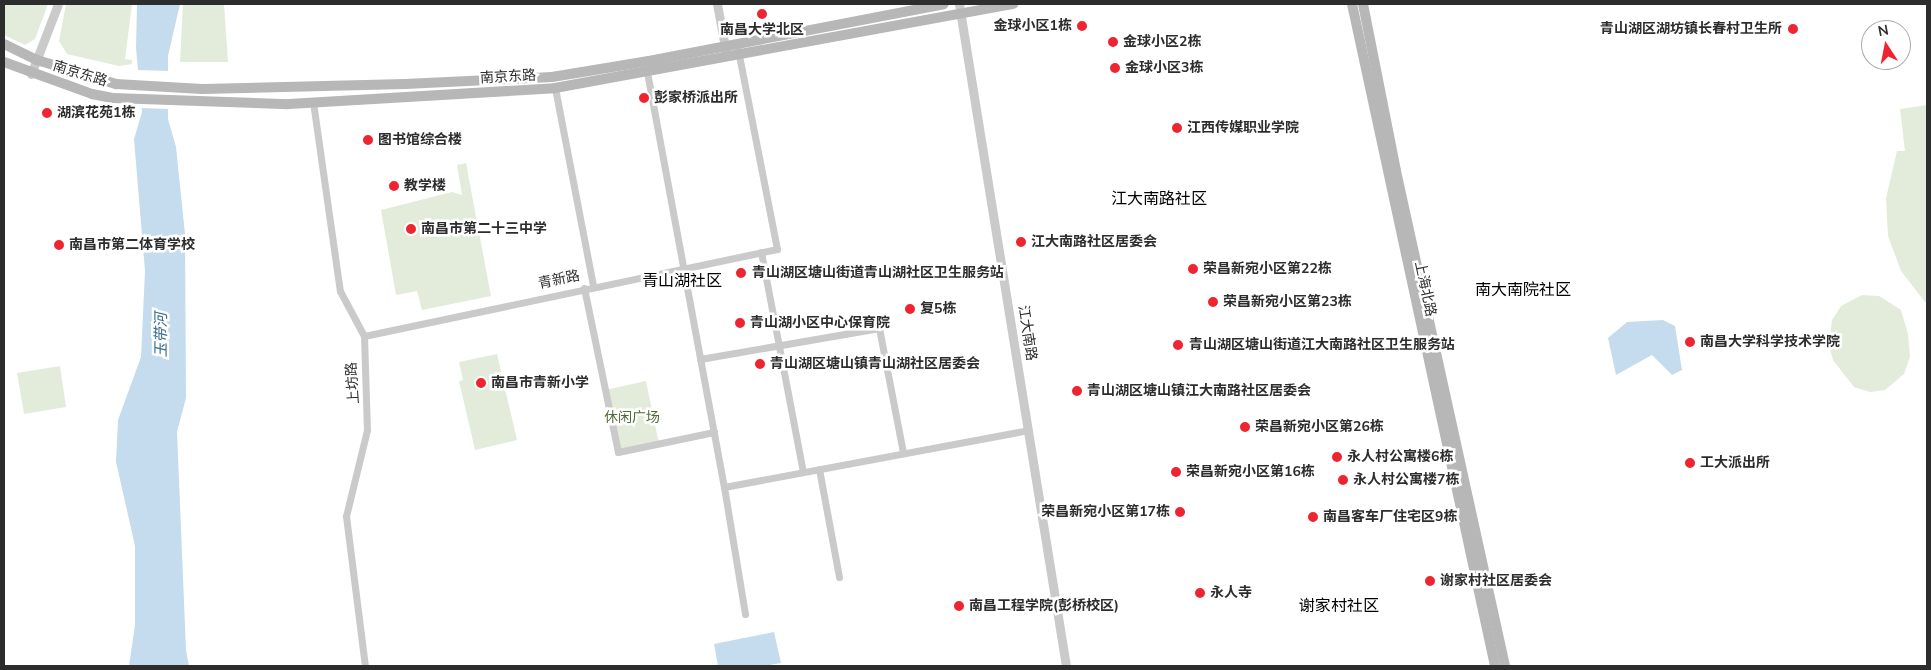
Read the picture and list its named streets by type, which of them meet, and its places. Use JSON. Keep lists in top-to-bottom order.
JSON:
{
  "streets": {
    "main road": ["南京东路", "上海北路"],
    "street": ["青新路", "江大南路", "上坊路"]
  },
  "crossings": [
    ["南京东路", "江大南路"],
    ["南京东路", "上坊路"],
    ["青新路", "上坊路"]
  ],
  "districts": [
    "江大南路社区",
    "青山湖社区",
    "南大南院社区",
    "谢家村社区"
  ],
  "water": ["玉带河"],
  "parks": ["休闲广场"],
  "places": [
    "南昌大学北区",
    "金球小区1栋",
    "青山湖区湖坊镇长春村卫生所",
    "金球小区2栋",
    "金球小区3栋",
    "彭家桥派出所",
    "湖滨花苑1栋",
    "江西传媒职业学院",
    "图书馆综合楼",
    "教学楼",
    "南昌市第二十三中学",
    "江大南路社区居委会",
    "南昌市第二体育学校",
    "荣昌新宛小区第22栋",
    "青山湖区塘山街道青山湖社区卫生服务站",
    "荣昌新宛小区第23栋",
    "复5栋",
    "青山湖小区中心保育院",
    "南昌大学科学技术学院",
    "青山湖区塘山街道江大南路社区卫生服务站",
    "青山湖区塘山镇青山湖社区居委会",
    "南昌市青新小学",
    "青山湖区塘山镇江大南路社区居委会",
    "荣昌新宛小区第26栋",
    "永人村公寓楼6栋",
    "工大派出所",
    "荣昌新宛小区第16栋",
    "永人村公寓楼7栋",
    "荣昌新宛小区第17栋",
    "南昌客车厂住宅区9栋",
    "谢家村社区居委会",
    "永人寺",
    "南昌工程学院(彭桥校区)"
  ],
  "north": "top"
}
